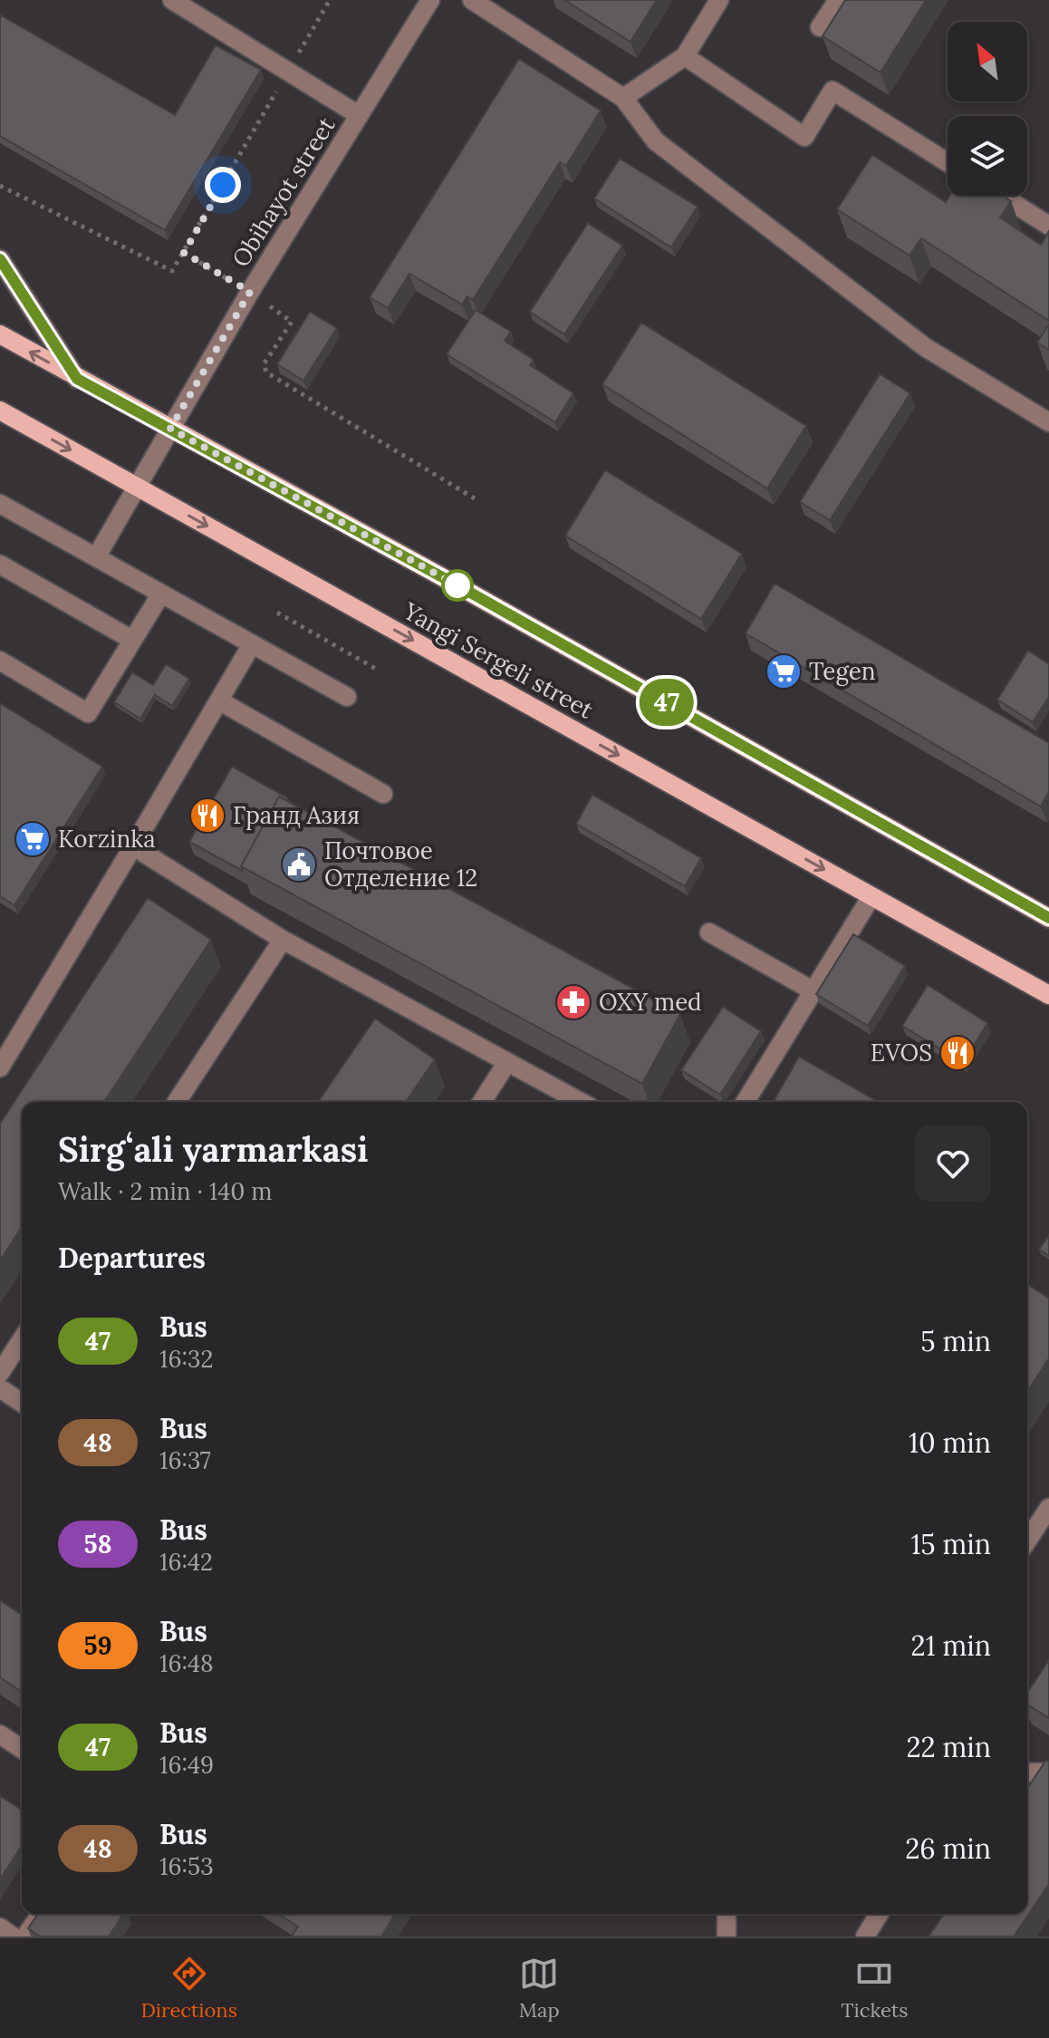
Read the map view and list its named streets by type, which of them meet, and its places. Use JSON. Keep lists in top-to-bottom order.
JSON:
{
  "streets": {
    "main road": ["Yangi Sergeli street"],
    "street": ["Obihayot street"]
  },
  "crossings": [
    ["Obihayot street", "Yangi Sergeli street"]
  ],
  "places": {
    "supermarket": ["Tegen", "Korzinka"],
    "restaurant": ["Гранд Азия", "EVOS"],
    "public building": ["Почтовое Отделение 12"],
    "pharmacy": ["OXY med"]
  },
  "lines": ["bus line 47"],
  "north": "top left",
  "page": {
    "on_map": "47",
    "heading": [
      ["Sirgʻali yarmarkasi", "Walk · 2 min · 140 m"],
      "Departures"
    ],
    "list": [
      {
        "mark": "47",
        "name": "Bus",
        "note": "16:32",
        "value": "5 min"
      },
      {
        "mark": "48",
        "name": "Bus",
        "note": "16:37",
        "value": "10 min"
      },
      {
        "mark": "58",
        "name": "Bus",
        "note": "16:42",
        "value": "15 min"
      },
      {
        "mark": "59",
        "name": "Bus",
        "note": "16:48",
        "value": "21 min"
      },
      {
        "mark": "47",
        "name": "Bus",
        "note": "16:49",
        "value": "22 min"
      },
      {
        "mark": "48",
        "name": "Bus",
        "note": "16:53",
        "value": "26 min"
      }
    ],
    "tabs": ["Directions", "Map", "Tickets"]
  }
}
